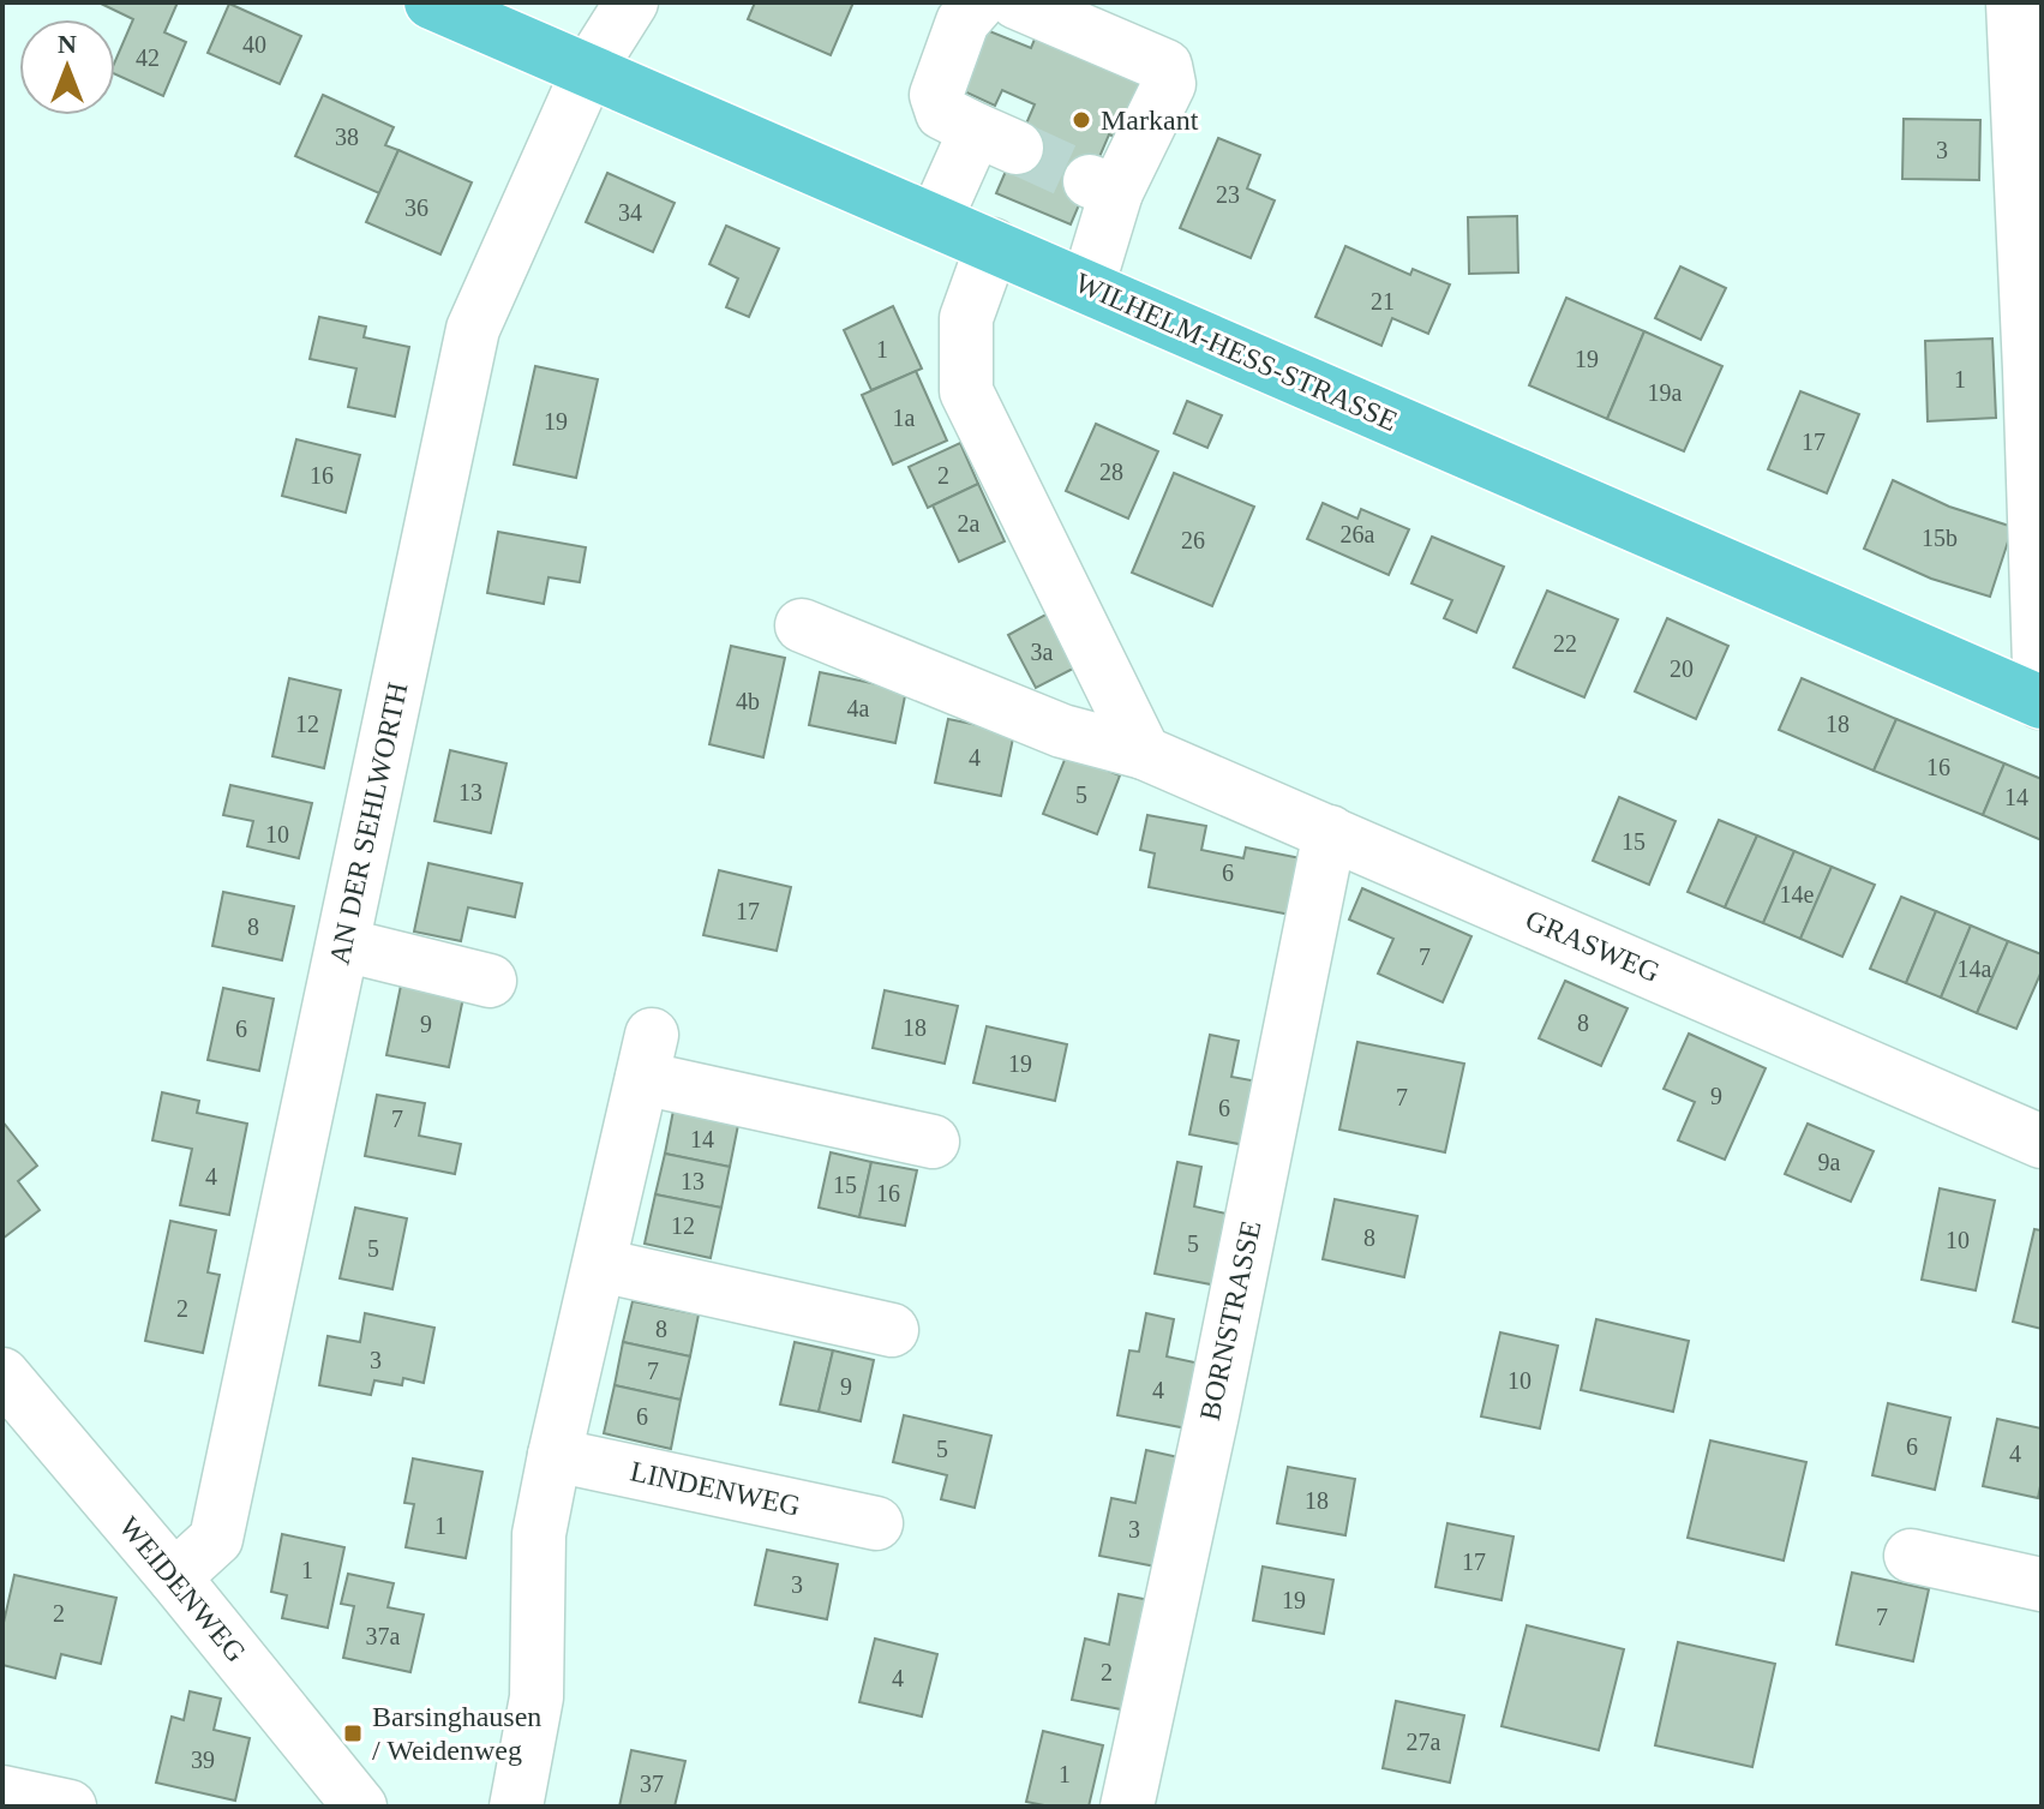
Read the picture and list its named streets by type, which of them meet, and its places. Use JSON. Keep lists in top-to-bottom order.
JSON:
{
  "streets": {
    "main road": ["WILHELM-HESS-STRASSE"],
    "street": [
      "AN DER SEHLWORTH",
      "GRASWEG",
      "BORNSTRASSE",
      "LINDENWEG",
      "WEIDENWEG"
    ]
  },
  "crossings": [
    ["WILHELM-HESS-STRASSE", "AN DER SEHLWORTH"],
    ["AN DER SEHLWORTH", "WEIDENWEG"],
    ["GRASWEG", "BORNSTRASSE"]
  ],
  "places": {
    "other": ["Markant"],
    "transit": ["Barsinghausen / Weidenweg"]
  },
  "house_numbers": [
    "40",
    "42",
    "38",
    "3",
    "23",
    "36",
    "34",
    "21",
    "1",
    "19",
    "1",
    "19a",
    "1a",
    "19",
    "17",
    "28",
    "16",
    "2",
    "2a",
    "26a",
    "15b",
    "26",
    "22",
    "3a",
    "20",
    "4b",
    "4a",
    "12",
    "18",
    "4",
    "16",
    "13",
    "5",
    "14",
    "10",
    "15",
    "6",
    "14e",
    "17",
    "8",
    "7",
    "14a",
    "8",
    "9",
    "18",
    "6",
    "19",
    "9",
    "7",
    "6",
    "7",
    "14",
    "9a",
    "4",
    "13",
    "15",
    "16",
    "12",
    "8",
    "10",
    "5",
    "5",
    "2",
    "8",
    "3",
    "7",
    "10",
    "9",
    "4",
    "6",
    "6",
    "5",
    "4",
    "18",
    "1",
    "3",
    "17",
    "1",
    "3",
    "19",
    "2",
    "7",
    "37a",
    "2",
    "4",
    "27a",
    "39",
    "1",
    "37"
  ],
  "north": "top"
}
